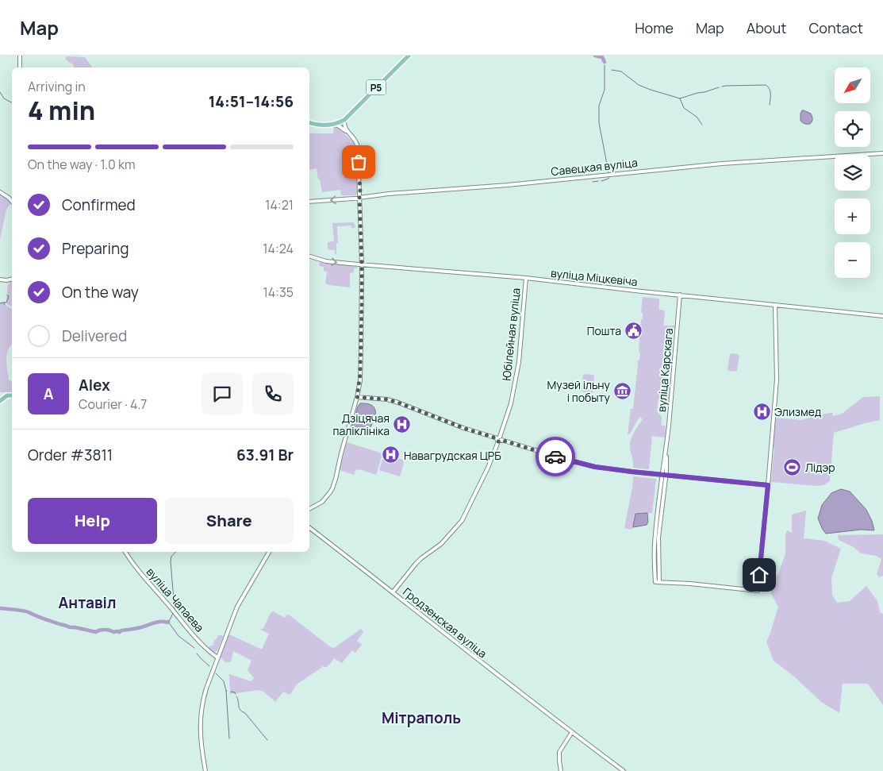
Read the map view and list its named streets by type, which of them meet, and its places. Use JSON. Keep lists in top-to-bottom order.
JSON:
{
  "streets": {
    "main road": ["Р5"],
    "street": [
      "Савецкая вуліца",
      "вуліца Міцкевіча",
      "Юбілейная вуліца",
      "вуліца Карскага",
      "вуліца Чапаева",
      "Гродзенская вуліца"
    ]
  },
  "crossings": [
    ["вуліца Міцкевіча", "Юбілейная вуліца"],
    ["вуліца Міцкевіча", "вуліца Карскага"],
    ["Юбілейная вуліца", "Гродзенская вуліца"]
  ],
  "districts": ["Антавіл", "Мітраполь"],
  "places": {
    "public building": ["Пошта"],
    "museum": ["Музей ільну і побыту"],
    "hospital": ["Элизмед", "Дзіцячая паліклініка", "Навагрудская ЦРБ"],
    "sports": ["Лідэр"]
  },
  "north": "bottom left",
  "page": {
    "header": "Map",
    "nav": [
      "Home",
      "Map",
      "About",
      "Contact"
    ],
    "map_buttons": ["+", "−"],
    "heading": ["4 min", "Arriving in", "14:51–14:56"],
    "panel": [
      "Alex",
      "Courier · 4.7",
      "Order #3811",
      "63.91 Br"
    ],
    "bar": "On the way · 1.0 km",
    "list": [
      ["Confirmed", "14:21"],
      ["Preparing", "14:24"],
      ["On the way", "14:35"],
      "Delivered"
    ],
    "round": "A",
    "buttons": ["Help", "Share"]
  }
}
